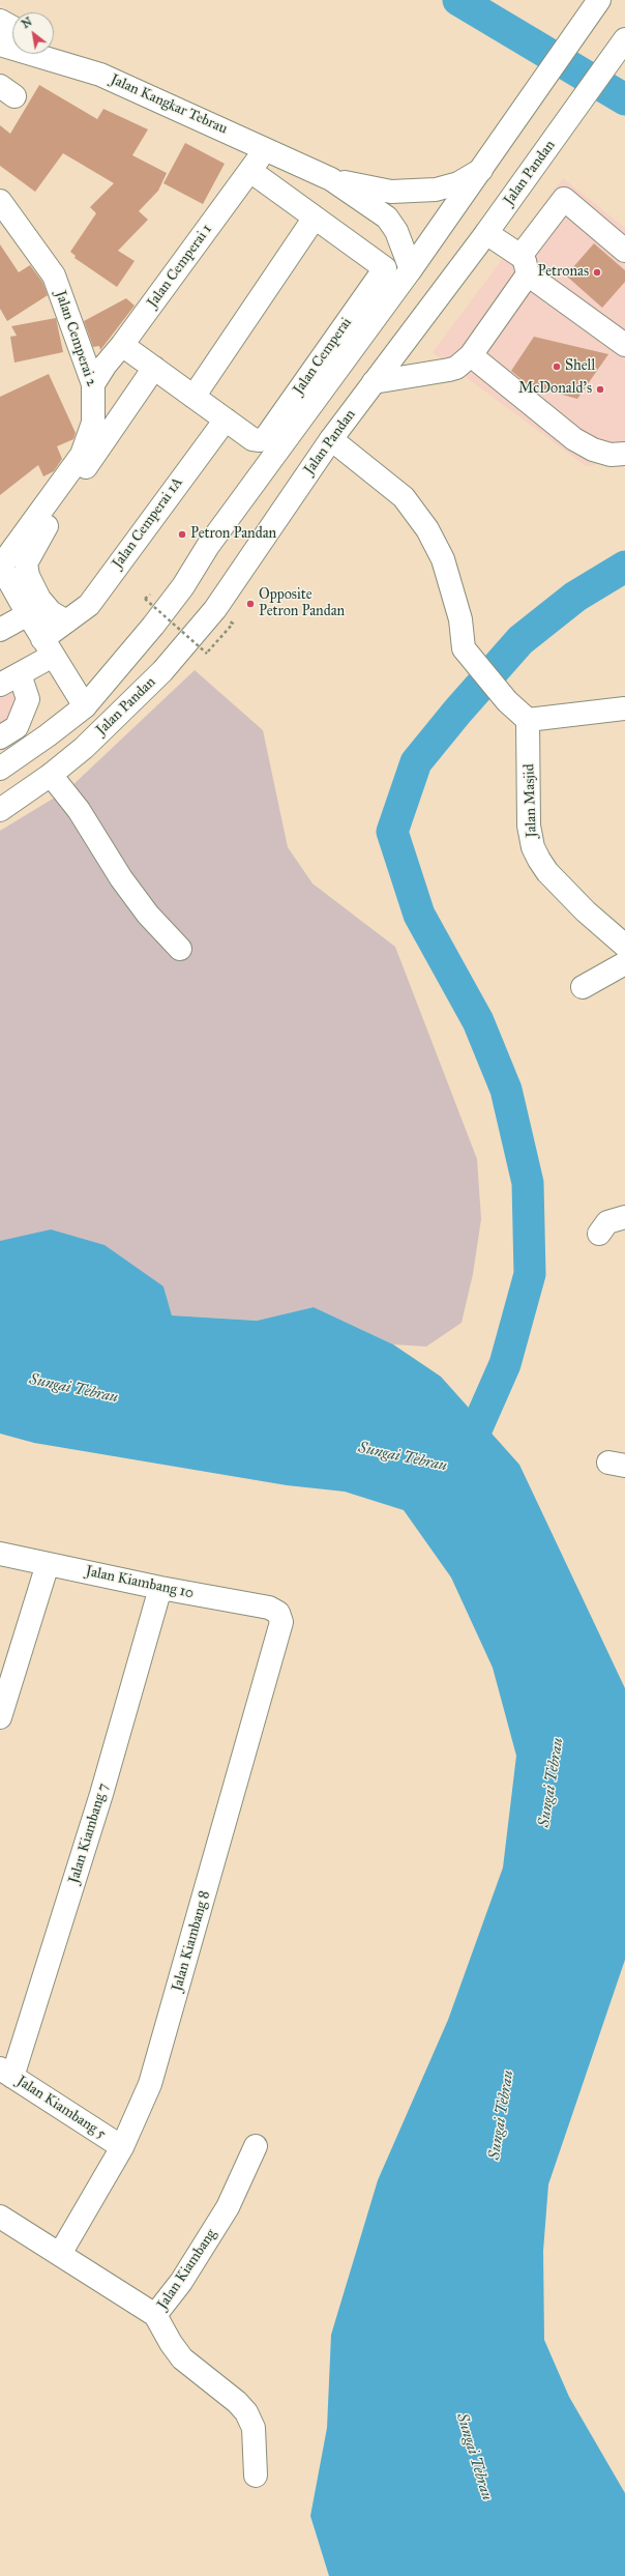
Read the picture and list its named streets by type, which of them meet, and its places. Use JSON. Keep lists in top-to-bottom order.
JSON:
{
  "streets": {
    "main road": [
      "Jalan Kangkar Tebrau",
      "Jalan Pandan",
      "Jalan Cemperai 1",
      "Jalan Cemperai 2",
      "Jalan Cemperai",
      "Jalan Cemperai 1A",
      "Jalan Masjid",
      "Jalan Kiambang 10",
      "Jalan Kiambang 7",
      "Jalan Kiambang 8",
      "Jalan Kiambang 5",
      "Jalan Kiambang"
    ]
  },
  "crossings": [
    ["Jalan Kangkar Tebrau", "Jalan Pandan"],
    ["Jalan Kangkar Tebrau", "Jalan Cemperai 1"],
    ["Jalan Cemperai 1", "Jalan Cemperai 2"],
    ["Jalan Cemperai 1", "Jalan Cemperai"],
    ["Jalan Cemperai", "Jalan Cemperai 1A"],
    ["Jalan Kiambang 10", "Jalan Kiambang 7"],
    ["Jalan Kiambang 10", "Jalan Kiambang 8"],
    ["Jalan Kiambang 7", "Jalan Kiambang 5"],
    ["Jalan Kiambang 8", "Jalan Kiambang 5"],
    ["Jalan Kiambang 8", "Jalan Kiambang"]
  ],
  "water": ["Sungai Tebrau"],
  "places": [
    "Petronas",
    "Shell",
    "McDonald's",
    "Petron Pandan",
    "Opposite Petron Pandan"
  ],
  "north": "top left"
}
